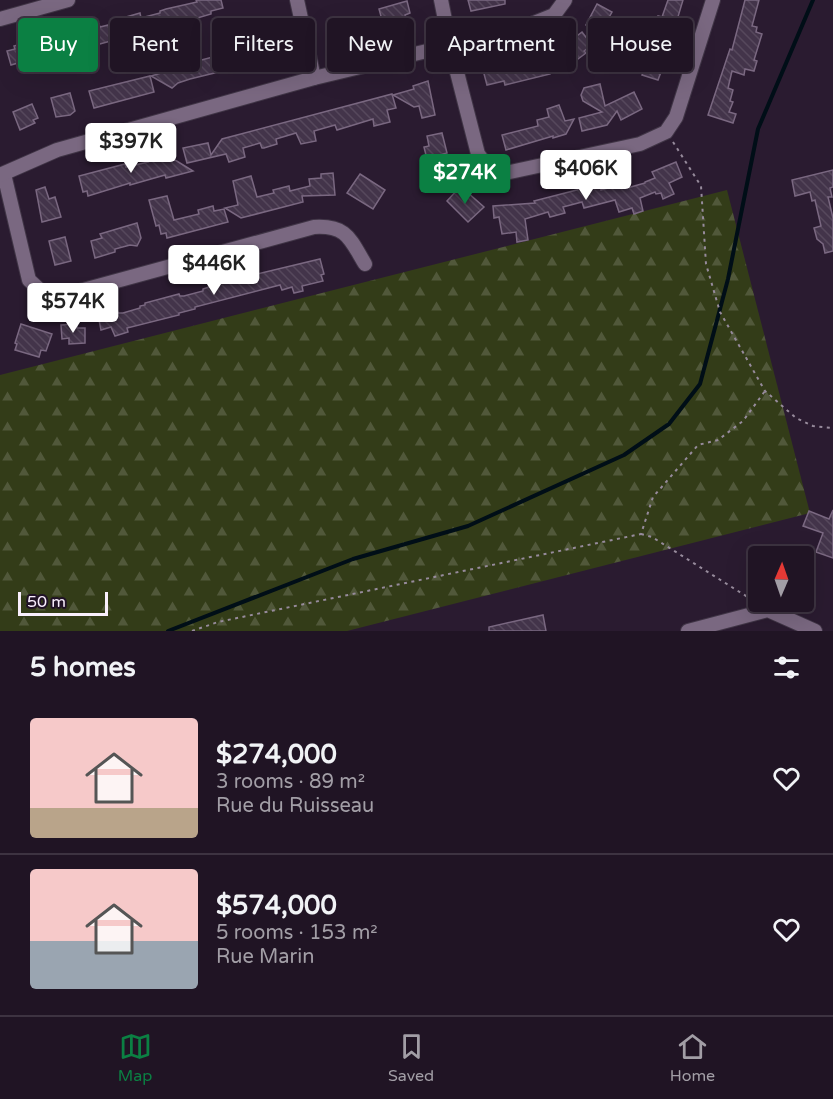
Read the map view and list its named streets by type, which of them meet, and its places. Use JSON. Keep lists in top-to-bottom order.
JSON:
{
  "scale_bar": "50 m",
  "north": "top",
  "page": {
    "chip": [
      "Buy",
      "Rent",
      "Filters",
      "New",
      "Apartment",
      "House"
    ],
    "price": [
      "$397K",
      "$406K",
      "$274K",
      "$446K",
      "$574K"
    ],
    "scale": "50 m",
    "heading": "5 homes",
    "list": [
      {
        "name": "$274,000",
        "note": "3 rooms · 89 m² · Rue du Ruisseau"
      },
      {
        "name": "$574,000",
        "note": "5 rooms · 153 m² · Rue Marin"
      }
    ],
    "tabs": ["Map", "Saved", "Home"]
  }
}
